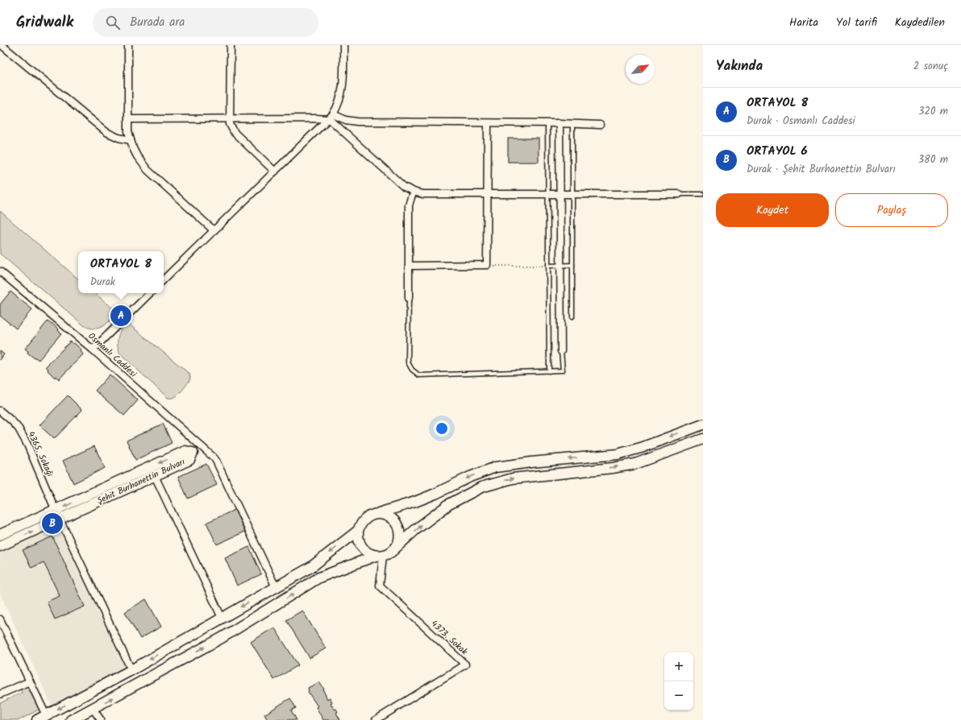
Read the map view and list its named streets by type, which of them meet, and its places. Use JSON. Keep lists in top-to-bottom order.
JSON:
{
  "streets": {
    "street": [
      "Osmanlı Caddesi",
      "4365. Sokağı",
      "Şehit Burhanettin Bulvarı",
      "4373. Sokak"
    ]
  },
  "crossings": [
    ["4365. Sokağı", "Şehit Burhanettin Bulvarı"]
  ],
  "north": "top right",
  "page": {
    "header": "Gridwalk",
    "search": "Burada ara",
    "nav": ["Harita", "Yol tarifi", "Kaydedilen"],
    "heading": ["Yakında", "2 sonuç"],
    "list": [
      {
        "mark": "A",
        "name": "ORTAYOL 8",
        "note": "Durak · Osmanlı Caddesi",
        "value": "320 m"
      },
      {
        "mark": "B",
        "name": "ORTAYOL 6",
        "note": "Durak · Şehit Burhanettin Bulvarı",
        "value": "380 m"
      }
    ],
    "buttons": ["Kaydet", "Paylaş"],
    "popup": ["ORTAYOL 8", "Durak"],
    "pins": ["A", "B"],
    "map_buttons": ["+", "−"]
  }
}
